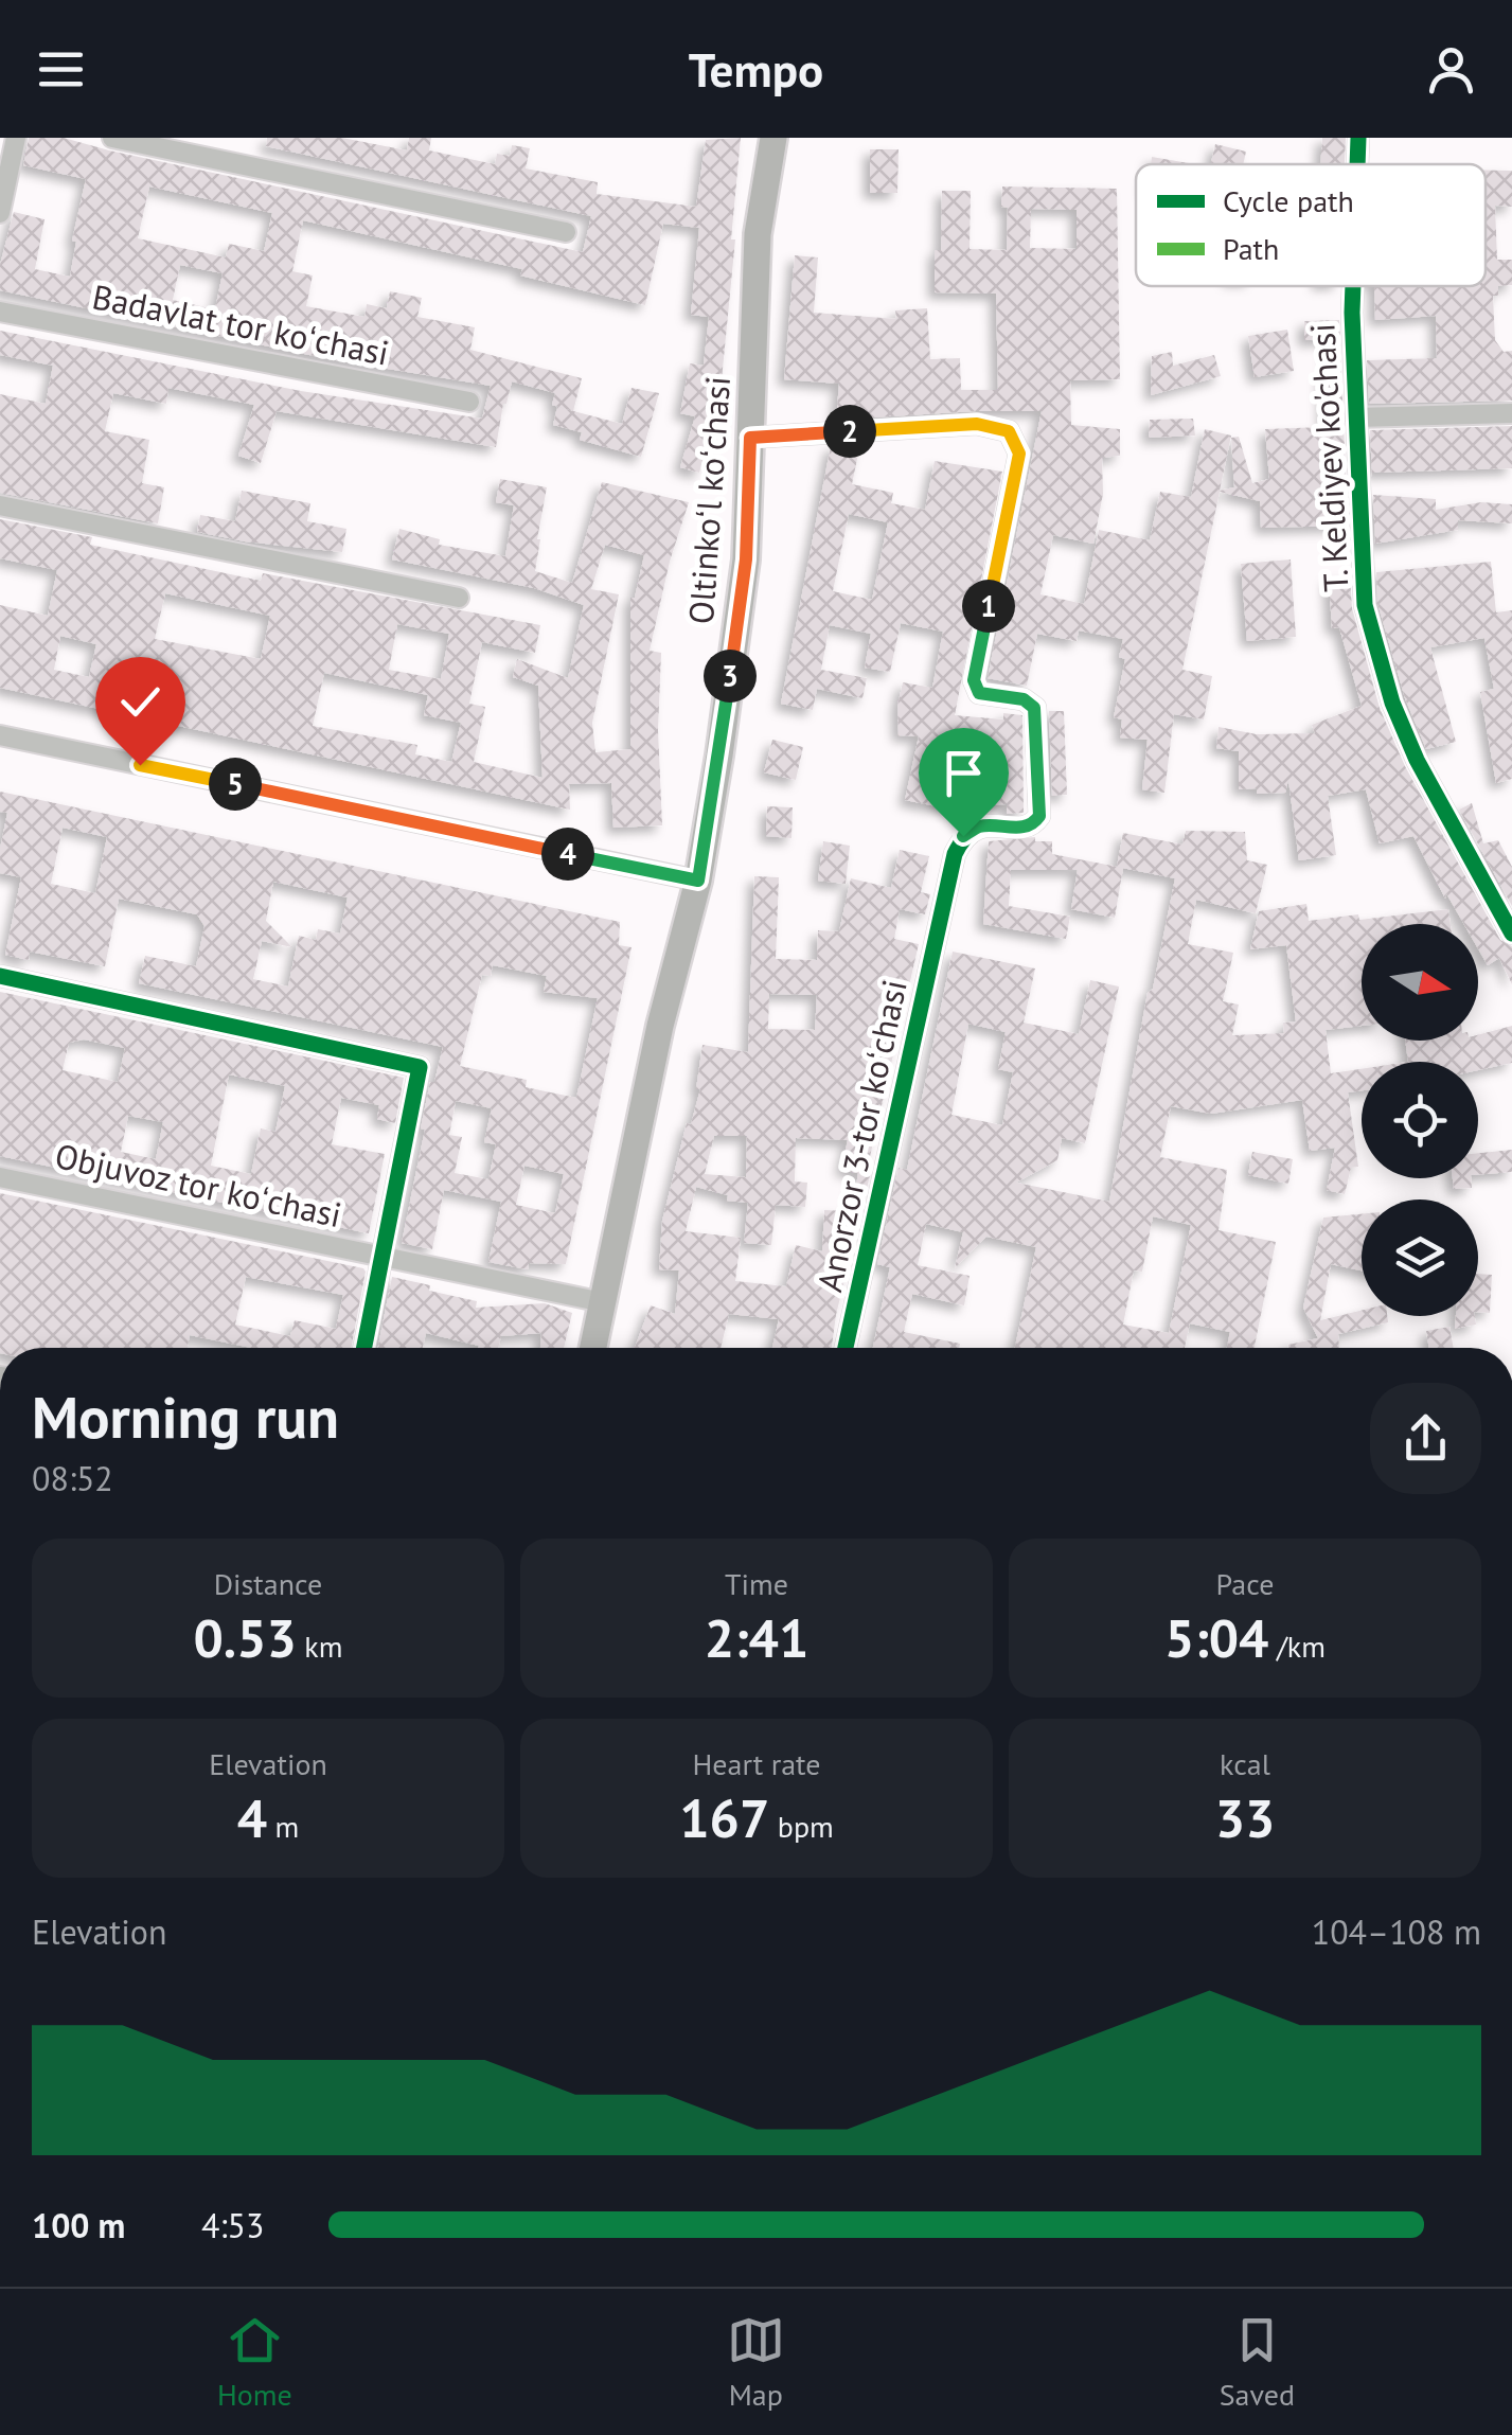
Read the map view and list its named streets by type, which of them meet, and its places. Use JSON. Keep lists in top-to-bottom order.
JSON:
{
  "streets": {
    "main road": ["Oltinkoʻl koʻchasi"],
    "street": [
      "Badavlat tor koʻchasi",
      "T. Keldiyev ko'chasi",
      "Anorzor 3-tor koʻchasi",
      "Objuvoz tor koʻchasi"
    ]
  },
  "crossings": [
    ["Oltinkoʻl koʻchasi", "Anorzor 3-tor koʻchasi"],
    ["Oltinkoʻl koʻchasi", "Objuvoz tor koʻchasi"]
  ],
  "legend": ["Cycle path", "Path"],
  "north": "right",
  "page": {
    "header": "Tempo",
    "pins": [
      "2",
      "1",
      "3",
      "5",
      "4"
    ],
    "heading": ["Morning run", "08:52"],
    "stats": [
      ["Distance", "0.53 km"],
      ["Time", "2:41"],
      ["Pace", "5:04 /km"],
      ["Elevation", "4 m"],
      ["Heart rate", "167 bpm"],
      ["kcal", "33"]
    ],
    "chart": ["Elevation", "104–108 m"],
    "list": [
      {
        "name": "100 m",
        "note": "4:53"
      }
    ],
    "tabs": ["Home", "Map", "Saved"]
  }
}
